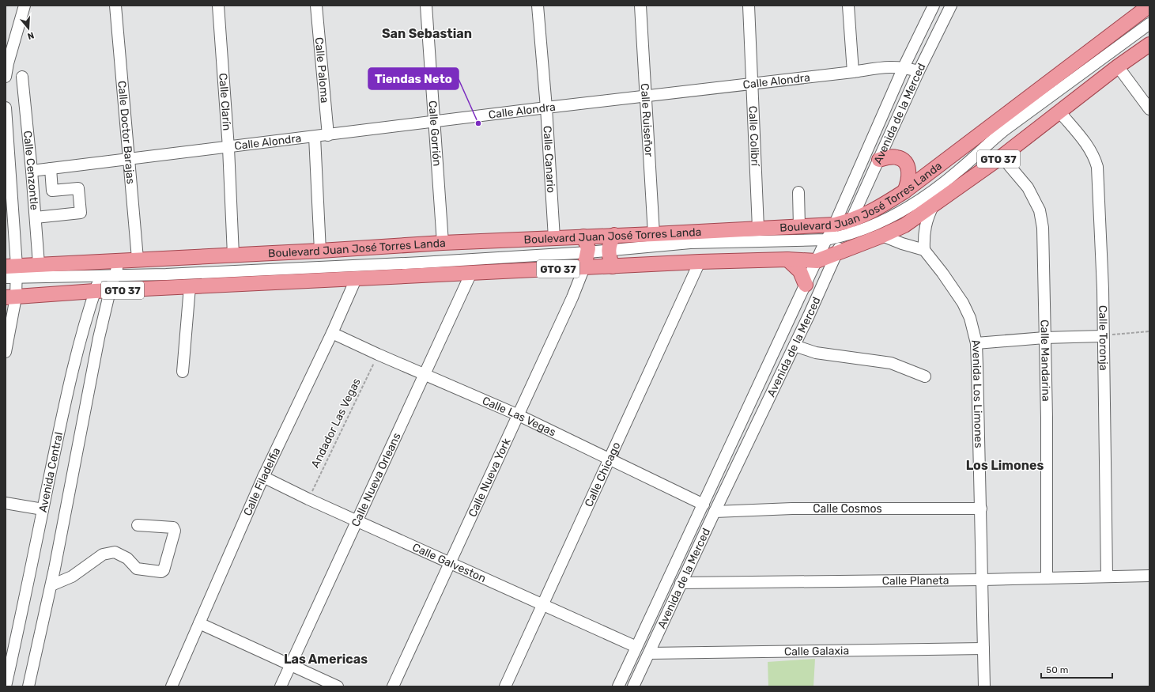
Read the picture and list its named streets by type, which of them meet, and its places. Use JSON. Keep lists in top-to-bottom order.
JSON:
{
  "streets": {
    "main road": ["GTO 37", "Boulevard Juan José Torres Landa"],
    "street": [
      "Calle Paloma",
      "Calle Alondra",
      "Calle Clarín",
      "Avenida de la Merced",
      "Calle Ruiseñor",
      "Calle Doctor Barajas",
      "Calle Gorrión",
      "Calle Colibrí",
      "Calle Canario",
      "Calle Cenzontle",
      "Calle Toronja",
      "Calle Mandarina",
      "Avenida Los Limones",
      "Calle Las Vegas",
      "Avenida Central",
      "Calle Chicago",
      "Calle Nueva York",
      "Calle Nueva Orleans",
      "Calle Filadelfia",
      "Calle Cosmos",
      "Calle Galveston",
      "Calle Planeta",
      "Calle Galaxia"
    ],
    "path": ["Andador Las Vegas"]
  },
  "crossings": [
    ["Calle Paloma", "Calle Alondra"],
    ["Calle Alondra", "Calle Clarín"],
    ["Calle Alondra", "Avenida de la Merced"],
    ["Calle Alondra", "Calle Ruiseñor"],
    ["Calle Alondra", "Calle Doctor Barajas"],
    ["Calle Alondra", "Calle Gorrión"],
    ["Calle Alondra", "Calle Colibrí"],
    ["Calle Alondra", "Calle Canario"],
    ["Calle Alondra", "Calle Cenzontle"],
    ["Calle Clarín", "Boulevard Juan José Torres Landa"],
    ["Avenida de la Merced", "GTO 37"],
    ["Avenida de la Merced", "Boulevard Juan José Torres Landa"],
    ["Avenida de la Merced", "Calle Las Vegas"],
    ["Avenida de la Merced", "Calle Cosmos"],
    ["Avenida de la Merced", "Calle Galveston"],
    ["Avenida de la Merced", "Calle Planeta"],
    ["Avenida de la Merced", "Calle Galaxia"],
    ["Calle Ruiseñor", "Boulevard Juan José Torres Landa"],
    ["Calle Doctor Barajas", "Boulevard Juan José Torres Landa"],
    ["Calle Gorrión", "Boulevard Juan José Torres Landa"],
    ["Calle Colibrí", "Boulevard Juan José Torres Landa"],
    ["GTO 37", "Calle Cenzontle"],
    ["GTO 37", "Boulevard Juan José Torres Landa"],
    ["GTO 37", "Calle Toronja"],
    ["GTO 37", "Calle Mandarina"],
    ["GTO 37", "Avenida Central"],
    ["GTO 37", "Calle Chicago"],
    ["GTO 37", "Calle Nueva York"],
    ["GTO 37", "Calle Nueva Orleans"],
    ["GTO 37", "Calle Filadelfia"],
    ["Calle Canario", "Boulevard Juan José Torres Landa"],
    ["Calle Cenzontle", "Boulevard Juan José Torres Landa"],
    ["Boulevard Juan José Torres Landa", "Avenida Central"],
    ["Calle Toronja", "Calle Planeta"],
    ["Calle Mandarina", "Calle Planeta"],
    ["Avenida Los Limones", "Calle Cosmos"],
    ["Avenida Los Limones", "Calle Planeta"],
    ["Avenida Los Limones", "Calle Galaxia"],
    ["Calle Las Vegas", "Andador Las Vegas"],
    ["Calle Las Vegas", "Calle Chicago"],
    ["Calle Las Vegas", "Calle Nueva York"],
    ["Calle Las Vegas", "Calle Nueva Orleans"],
    ["Calle Las Vegas", "Calle Filadelfia"],
    ["Andador Las Vegas", "Calle Galveston"],
    ["Calle Chicago", "Calle Galveston"],
    ["Calle Nueva York", "Calle Galveston"],
    ["Calle Nueva Orleans", "Calle Galveston"],
    ["Calle Filadelfia", "Calle Galveston"]
  ],
  "districts": ["San Sebastian", "Los Limones", "Las Americas"],
  "places": ["Tiendas Neto"],
  "scale_bar": "50 m",
  "north": "bottom"
}
